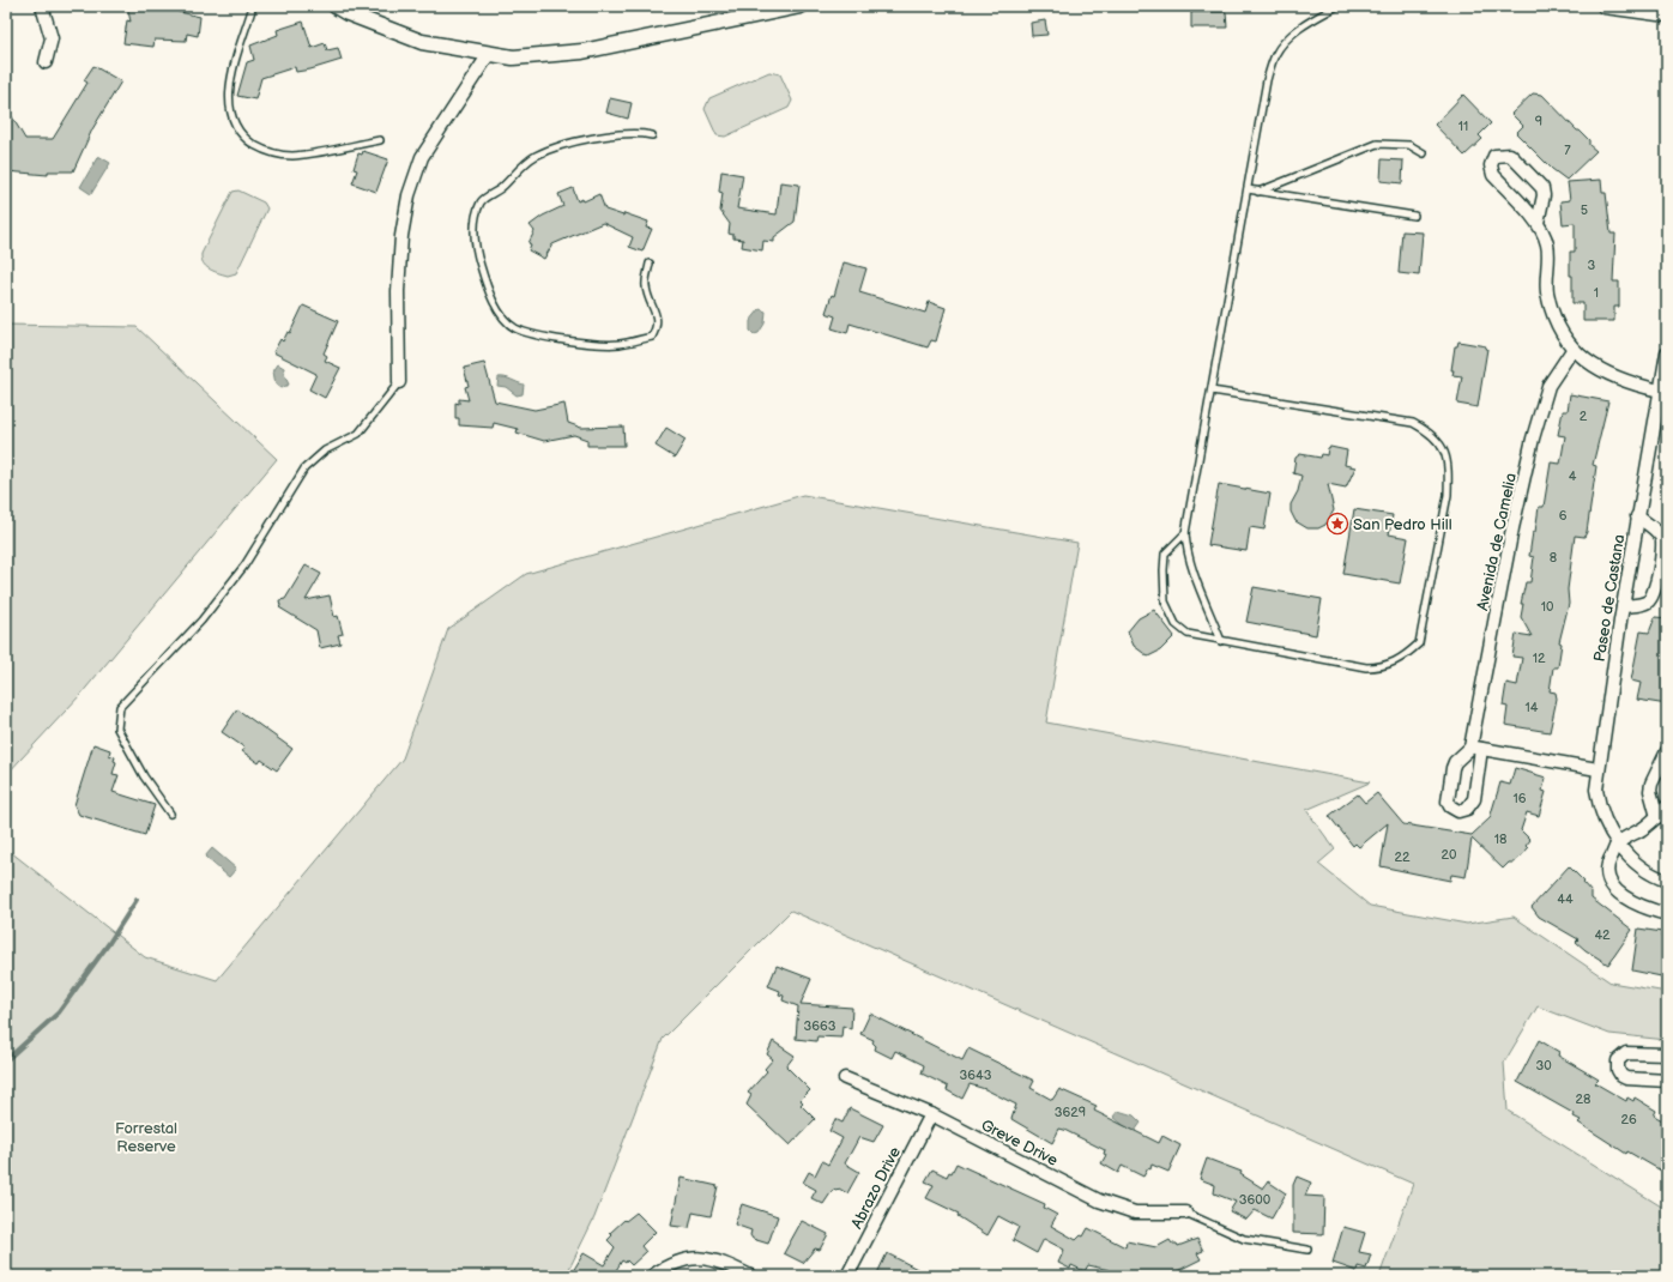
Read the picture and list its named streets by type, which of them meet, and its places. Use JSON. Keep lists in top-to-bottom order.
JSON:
{
  "streets": {
    "street": [
      "Avenida de Camelia",
      "Paseo de Castana",
      "Greve Drive",
      "Abrazo Drive"
    ]
  },
  "crossings": [
    ["Avenida de Camelia", "Paseo de Castana"],
    ["Greve Drive", "Abrazo Drive"]
  ],
  "parks": ["Forrestal Reserve"],
  "places": {
    "place": ["San Pedro Hill"]
  },
  "house_numbers": [
    "9",
    "11",
    "7",
    "5",
    "3",
    "1",
    "2",
    "4",
    "6",
    "8",
    "10",
    "12",
    "14",
    "16",
    "18",
    "20",
    "22",
    "44",
    "42",
    "3663",
    "30",
    "3643",
    "28",
    "3629",
    "26",
    "3600"
  ]
}
